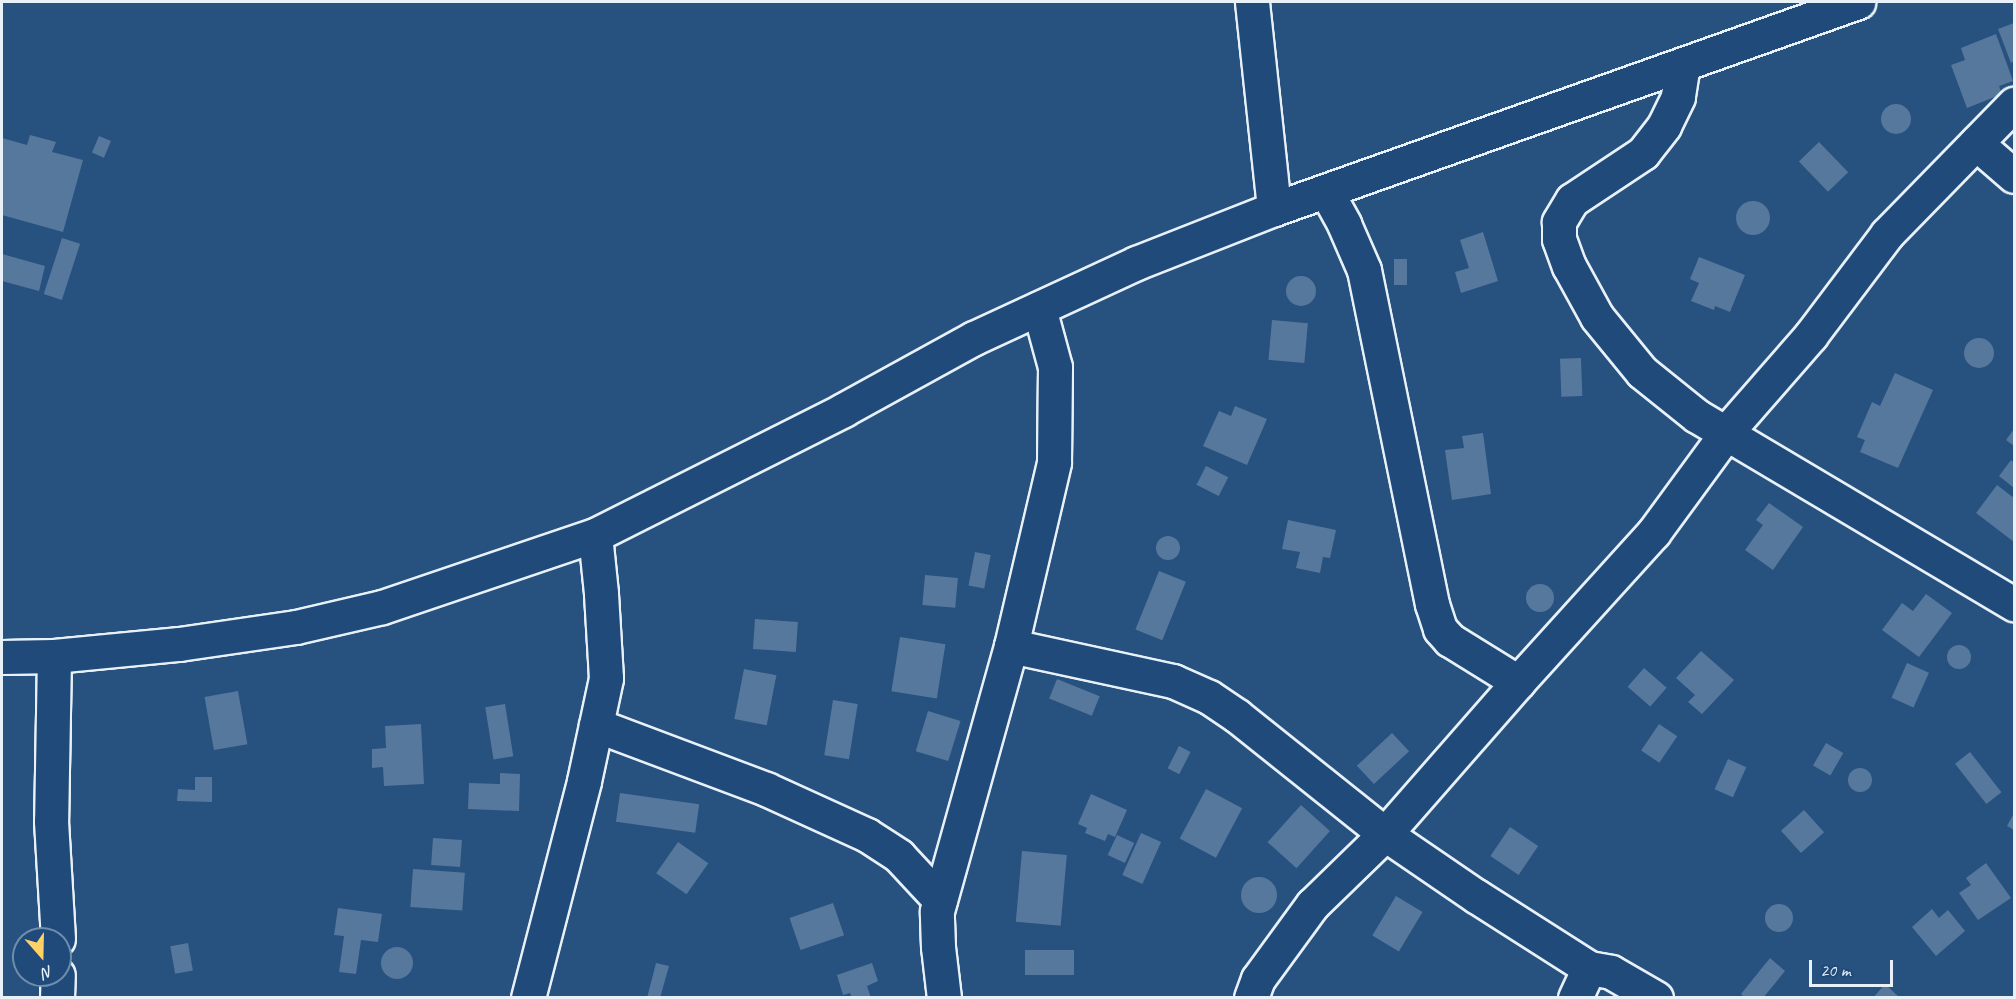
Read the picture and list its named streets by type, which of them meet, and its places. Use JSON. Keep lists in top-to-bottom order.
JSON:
{
  "scale_bar": "20 m",
  "north": "bottom"
}
